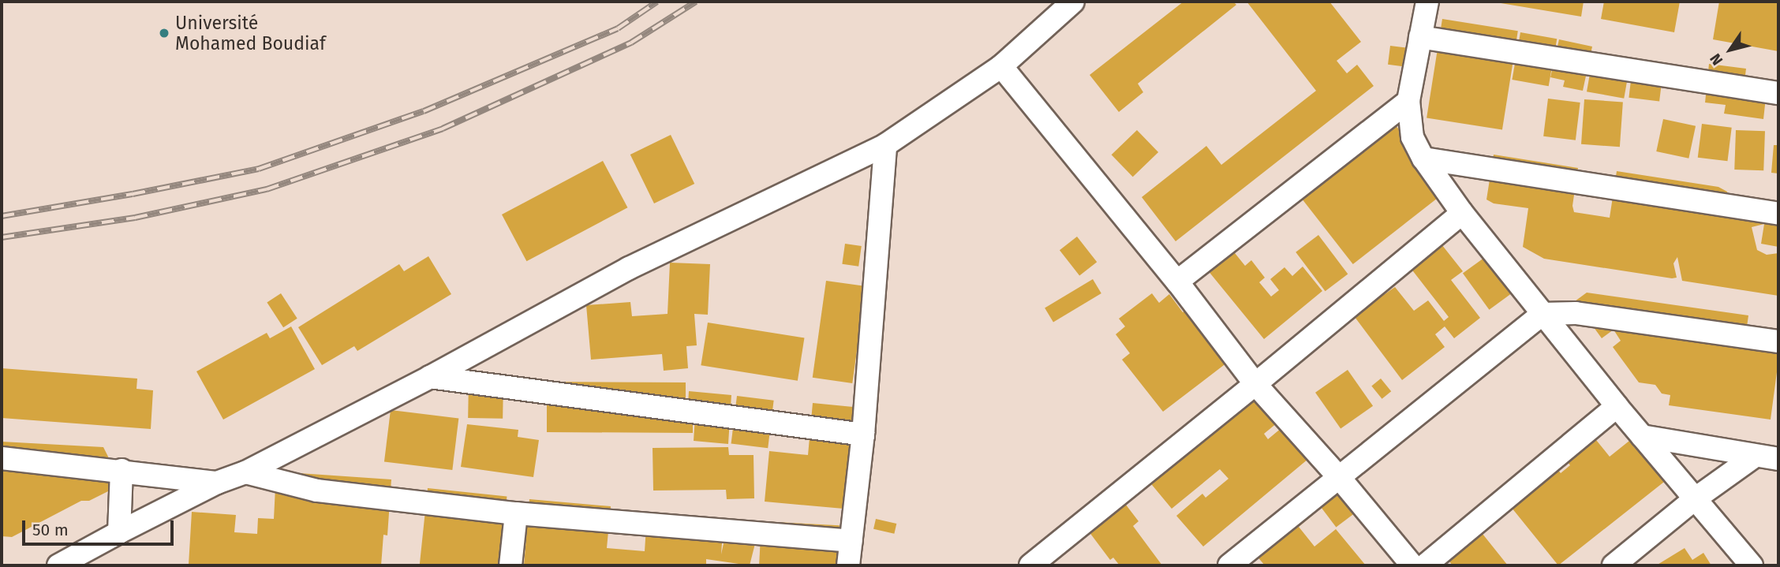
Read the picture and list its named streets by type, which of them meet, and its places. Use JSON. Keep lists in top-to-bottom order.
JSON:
{
  "places": ["Université Mohamed Boudiaf"],
  "scale_bar": "50 m",
  "north": "bottom left"
}
